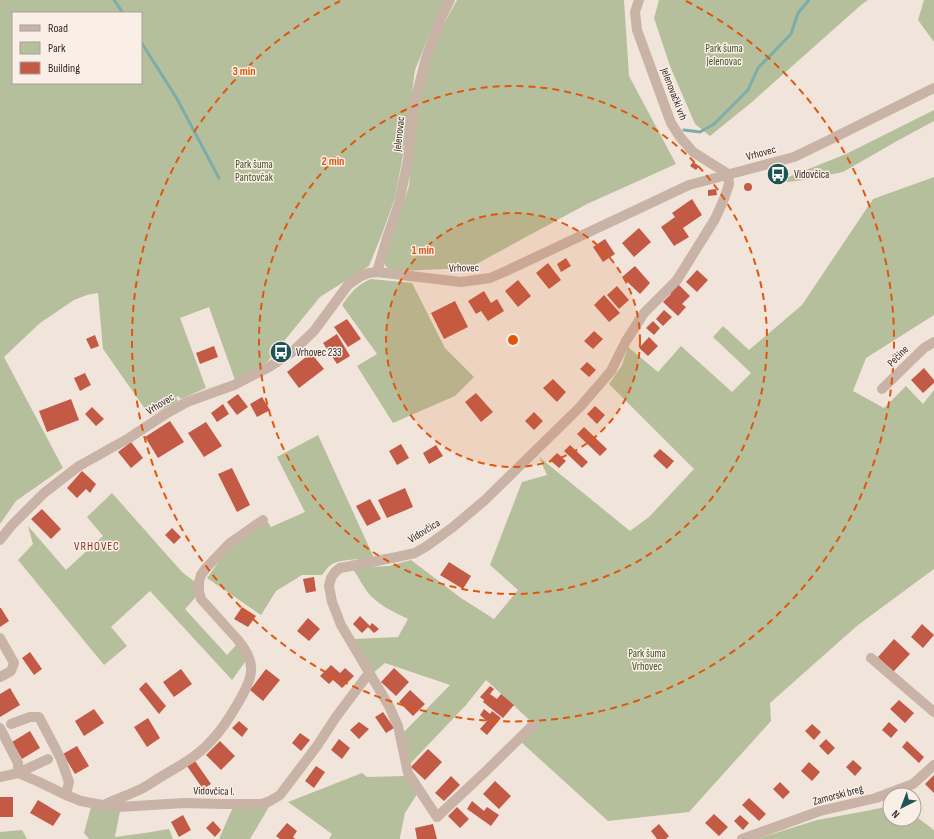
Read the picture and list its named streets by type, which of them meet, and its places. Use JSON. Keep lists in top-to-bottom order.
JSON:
{
  "streets": {
    "street": [
      "Jelenovački vrh",
      "Jelenovac",
      "Vrhovec",
      "Pećine",
      "Vidovčica",
      "Vidovčica I.",
      "Zamorski breg"
    ]
  },
  "crossings": [
    ["Jelenovački vrh", "Vrhovec"],
    ["Jelenovački vrh", "Vidovčica"],
    ["Jelenovac", "Vrhovec"],
    ["Vrhovec", "Vidovčica"],
    ["Vidovčica", "Vidovčica I."]
  ],
  "districts": ["VRHOVEC"],
  "parks": ["Park šuma Jelenovac", "Park šuma Pantovčak", "Park šuma Vrhovec"],
  "places": {
    "bus stop": ["Vidovčica", "Vrhovec 233"]
  },
  "legend": ["Road", "Park", "Building"],
  "north": "bottom left",
  "rings": ["3 min", "2 min", "1 min"]
}
